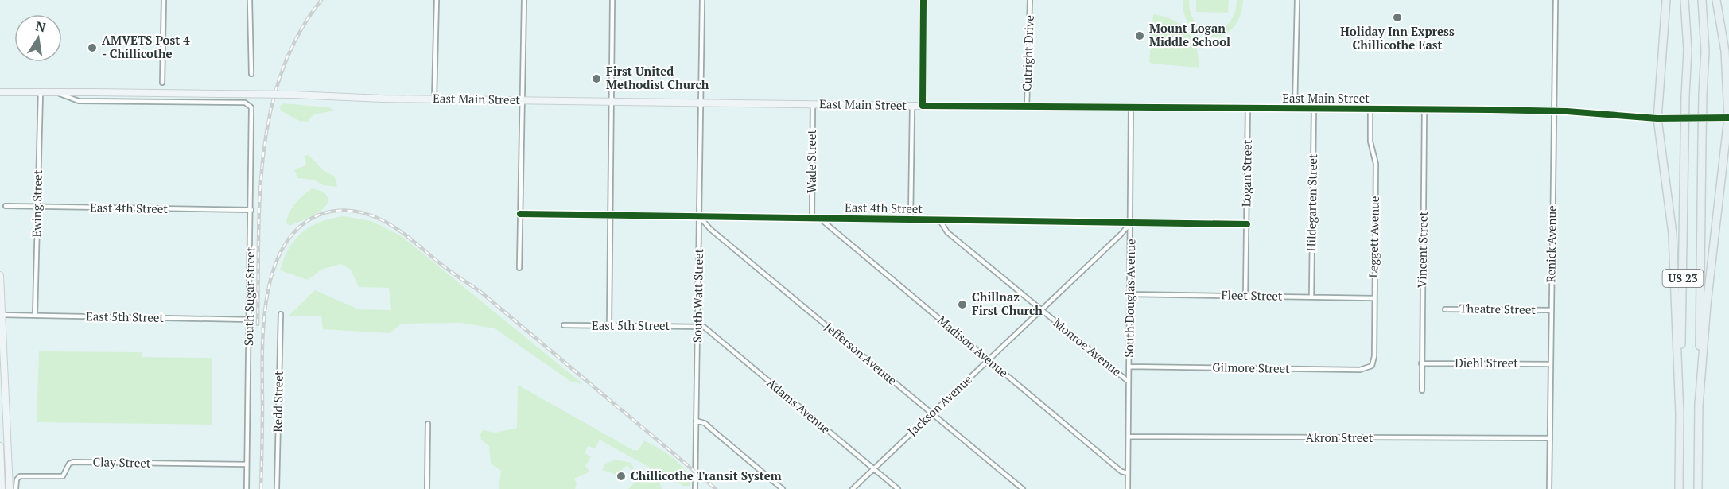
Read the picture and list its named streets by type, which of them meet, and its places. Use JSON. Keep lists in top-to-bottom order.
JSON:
{
  "streets": {
    "highway": ["US 23"],
    "main road": ["East Main Street"],
    "street": [
      "Cutright Drive",
      "Wade Street",
      "Logan Street",
      "Hildegarten Street",
      "Ewing Street",
      "East 4th Street",
      "Leggett Avenue",
      "Renick Avenue",
      "Vincent Street",
      "South Watt Street",
      "Fleet Street",
      "South Sugar Street",
      "South Douglas Avenue",
      "Theatre Street",
      "East 5th Street",
      "Madison Avenue",
      "Monroe Avenue",
      "Jefferson Avenue",
      "Diehl Street",
      "Gilmore Street",
      "Redd Street",
      "Jackson Avenue",
      "Adams Avenue",
      "Akron Street",
      "Clay Street"
    ]
  },
  "crossings": [
    ["Cutright Drive", "East Main Street"],
    ["East Main Street", "Wade Street"],
    ["East Main Street", "Logan Street"],
    ["East Main Street", "Hildegarten Street"],
    ["East Main Street", "Ewing Street"],
    ["East Main Street", "Leggett Avenue"],
    ["East Main Street", "Renick Avenue"],
    ["East Main Street", "Vincent Street"],
    ["East Main Street", "South Watt Street"],
    ["East Main Street", "South Sugar Street"],
    ["East Main Street", "South Douglas Avenue"],
    ["Wade Street", "East 4th Street"],
    ["Logan Street", "East 4th Street"],
    ["Logan Street", "Fleet Street"],
    ["Hildegarten Street", "Fleet Street"],
    ["Ewing Street", "East 4th Street"],
    ["Ewing Street", "East 5th Street"],
    ["East 4th Street", "South Watt Street"],
    ["East 4th Street", "South Sugar Street"],
    ["East 4th Street", "South Douglas Avenue"],
    ["East 4th Street", "Madison Avenue"],
    ["East 4th Street", "Monroe Avenue"],
    ["East 4th Street", "Jefferson Avenue"],
    ["East 4th Street", "Jackson Avenue"],
    ["Leggett Avenue", "Fleet Street"],
    ["Leggett Avenue", "Gilmore Street"],
    ["Renick Avenue", "Theatre Street"],
    ["Renick Avenue", "Diehl Street"],
    ["Renick Avenue", "Akron Street"],
    ["Vincent Street", "Diehl Street"],
    ["South Watt Street", "East 5th Street"],
    ["South Watt Street", "Jefferson Avenue"],
    ["South Watt Street", "Adams Avenue"],
    ["Fleet Street", "South Douglas Avenue"],
    ["South Sugar Street", "East 5th Street"],
    ["South Sugar Street", "Clay Street"],
    ["South Douglas Avenue", "Madison Avenue"],
    ["South Douglas Avenue", "Monroe Avenue"],
    ["South Douglas Avenue", "Gilmore Street"],
    ["South Douglas Avenue", "Jackson Avenue"],
    ["South Douglas Avenue", "Akron Street"],
    ["East 5th Street", "Adams Avenue"],
    ["Madison Avenue", "Jackson Avenue"],
    ["Monroe Avenue", "Jackson Avenue"],
    ["Jefferson Avenue", "Jackson Avenue"],
    ["Jackson Avenue", "Adams Avenue"]
  ],
  "places": [
    "Holiday Inn Express Chillicothe East",
    "Mount Logan Middle School",
    "AMVETS Post 4 - Chillicothe",
    "First United Methodist Church",
    "Chillnaz First Church",
    "Chillicothe Transit System"
  ],
  "north": "top"
}
